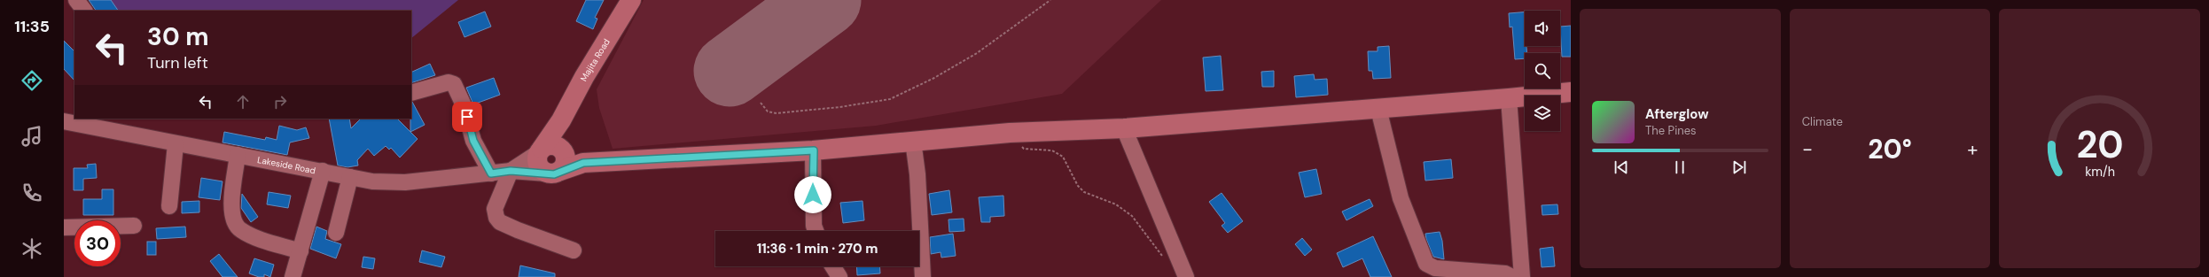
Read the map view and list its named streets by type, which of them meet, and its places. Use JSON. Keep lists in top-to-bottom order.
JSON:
{
  "streets": {
    "main road": ["Majita Road"],
    "street": ["Lakeside Road"]
  },
  "page": {
    "tabs": "11:35",
    "tile": "Climate",
    "turn": ["30 m", "Turn left"],
    "song": ["Afterglow", "The Pines"],
    "heat": ["−", "20°", "+"],
    "limit": "30",
    "trip": "11:36 · 1 min · 270 m",
    "gauge": ["20", "km/h"]
  }
}
